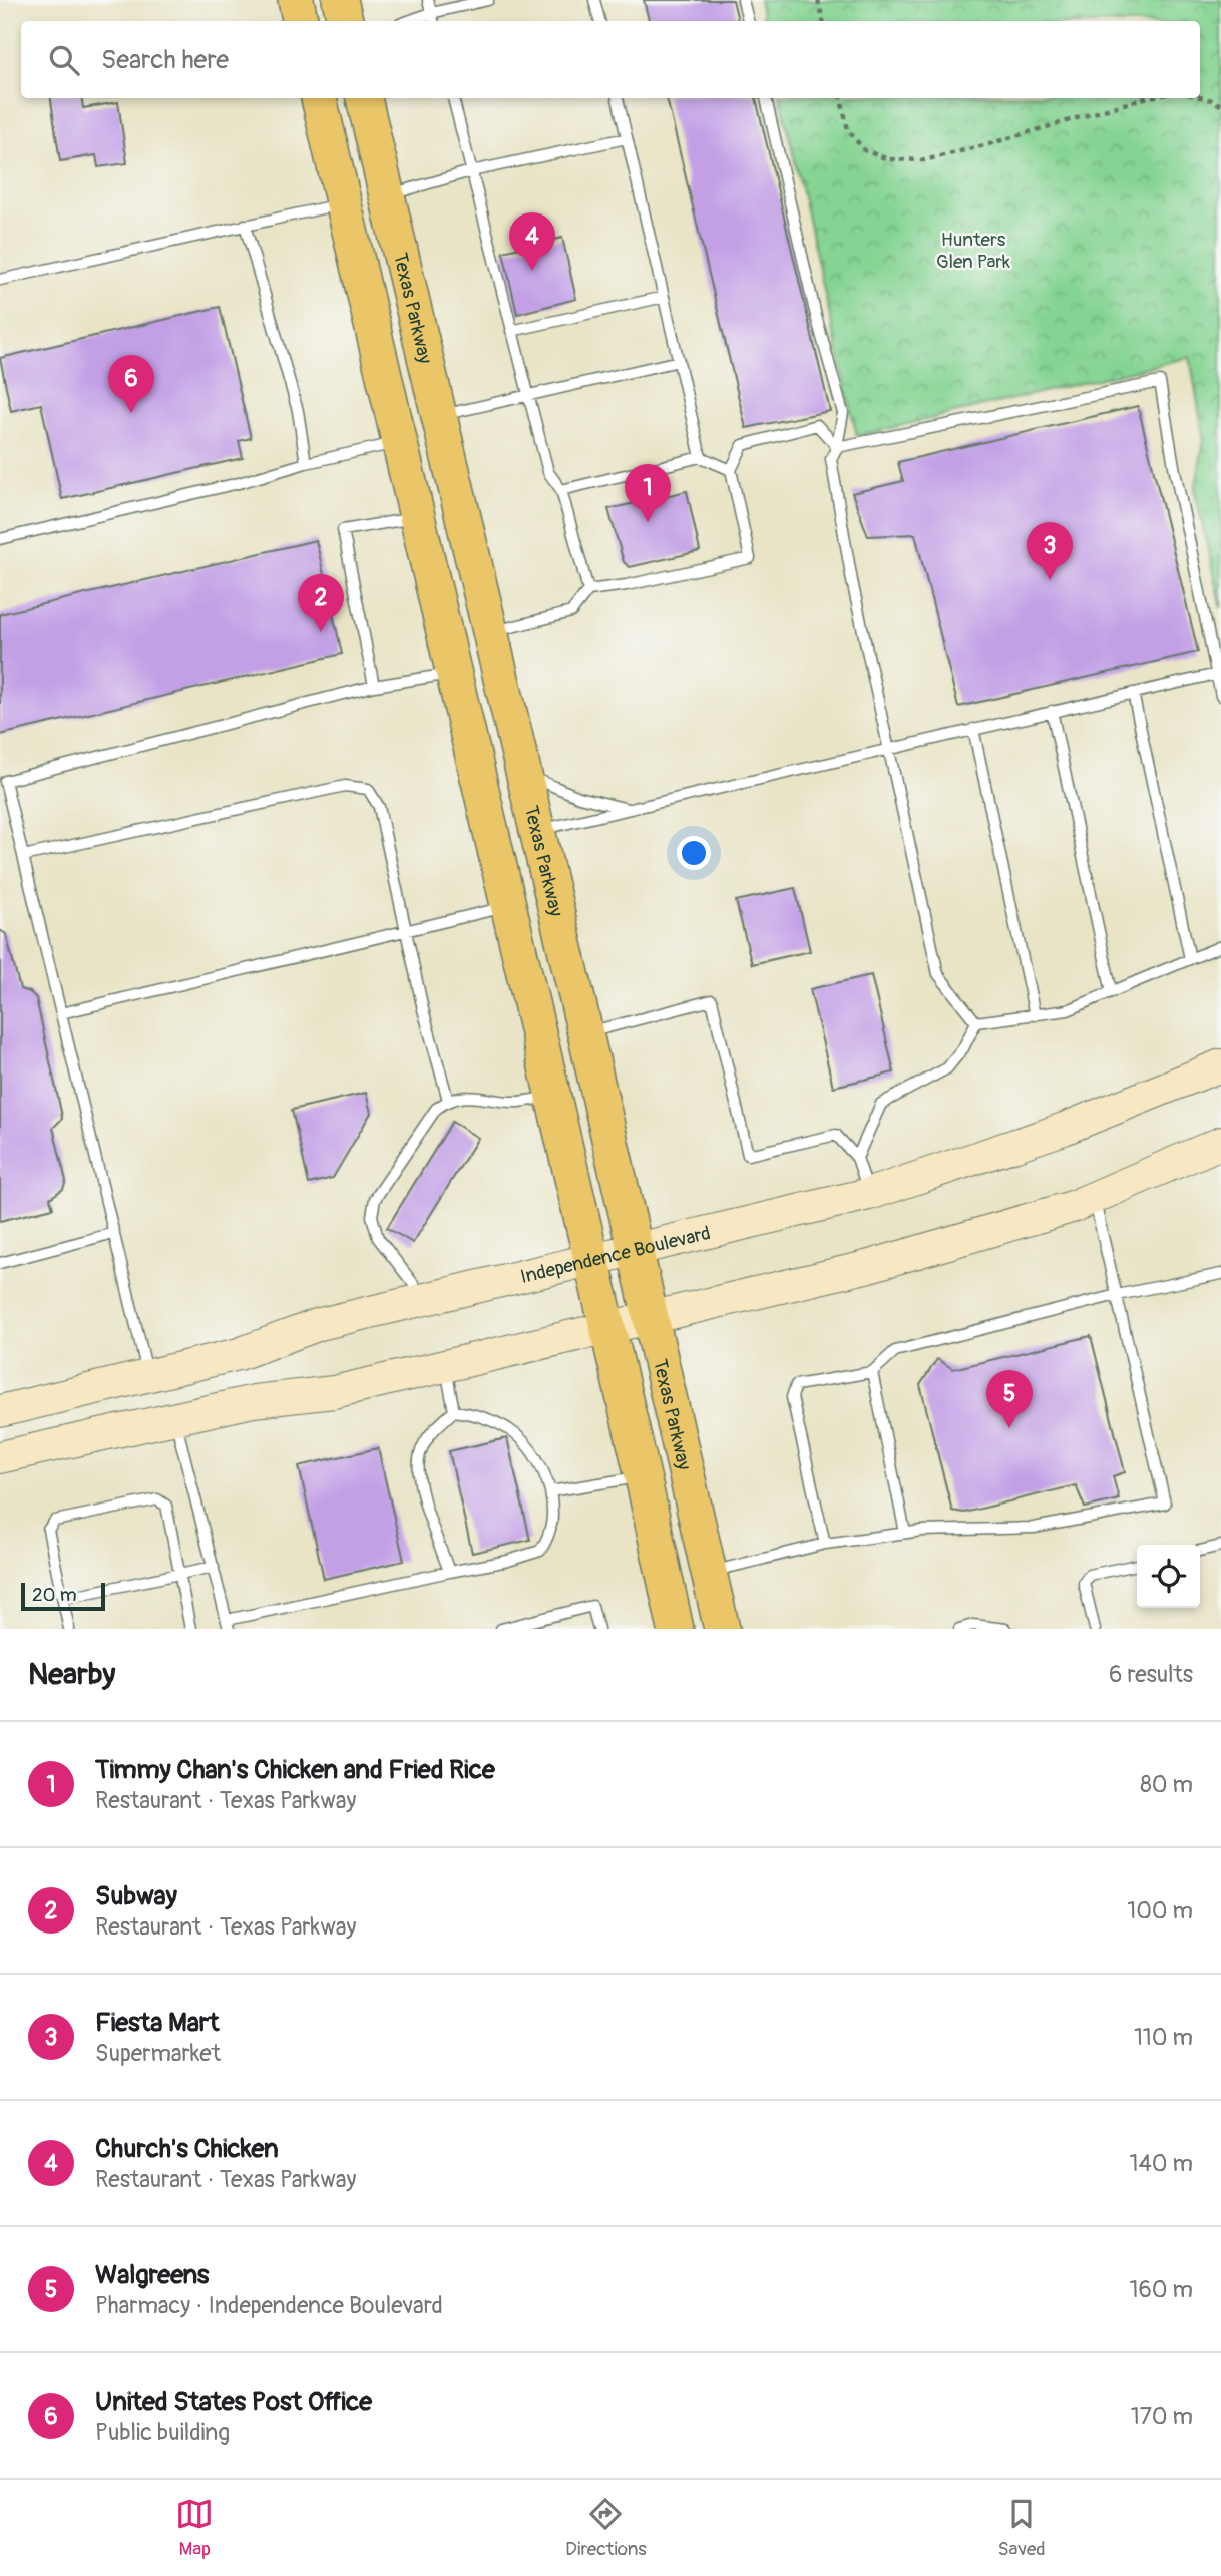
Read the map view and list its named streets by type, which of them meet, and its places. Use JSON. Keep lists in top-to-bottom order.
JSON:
{
  "streets": {
    "main road": ["Texas Parkway", "Independence Boulevard"]
  },
  "crossings": [
    ["Texas Parkway", "Independence Boulevard"]
  ],
  "parks": ["Hunters Glen Park"],
  "scale_bar": "20 m",
  "page": {
    "search": "Search here",
    "pins": [
      "4",
      "6",
      "1",
      "3",
      "2",
      "5"
    ],
    "scale": "20 m",
    "heading": ["Nearby", "6 results"],
    "list": [
      {
        "mark": "1",
        "name": "Timmy Chan's Chicken and Fried Rice",
        "note": "Restaurant · Texas Parkway",
        "value": "80 m"
      },
      {
        "mark": "2",
        "name": "Subway",
        "note": "Restaurant · Texas Parkway",
        "value": "100 m"
      },
      {
        "mark": "3",
        "name": "Fiesta Mart",
        "note": "Supermarket",
        "value": "110 m"
      },
      {
        "mark": "4",
        "name": "Church's Chicken",
        "note": "Restaurant · Texas Parkway",
        "value": "140 m"
      },
      {
        "mark": "5",
        "name": "Walgreens",
        "note": "Pharmacy · Independence Boulevard",
        "value": "160 m"
      },
      {
        "mark": "6",
        "name": "United States Post Office",
        "note": "Public building",
        "value": "170 m"
      }
    ],
    "nav": ["Map", "Directions", "Saved"]
  }
}
